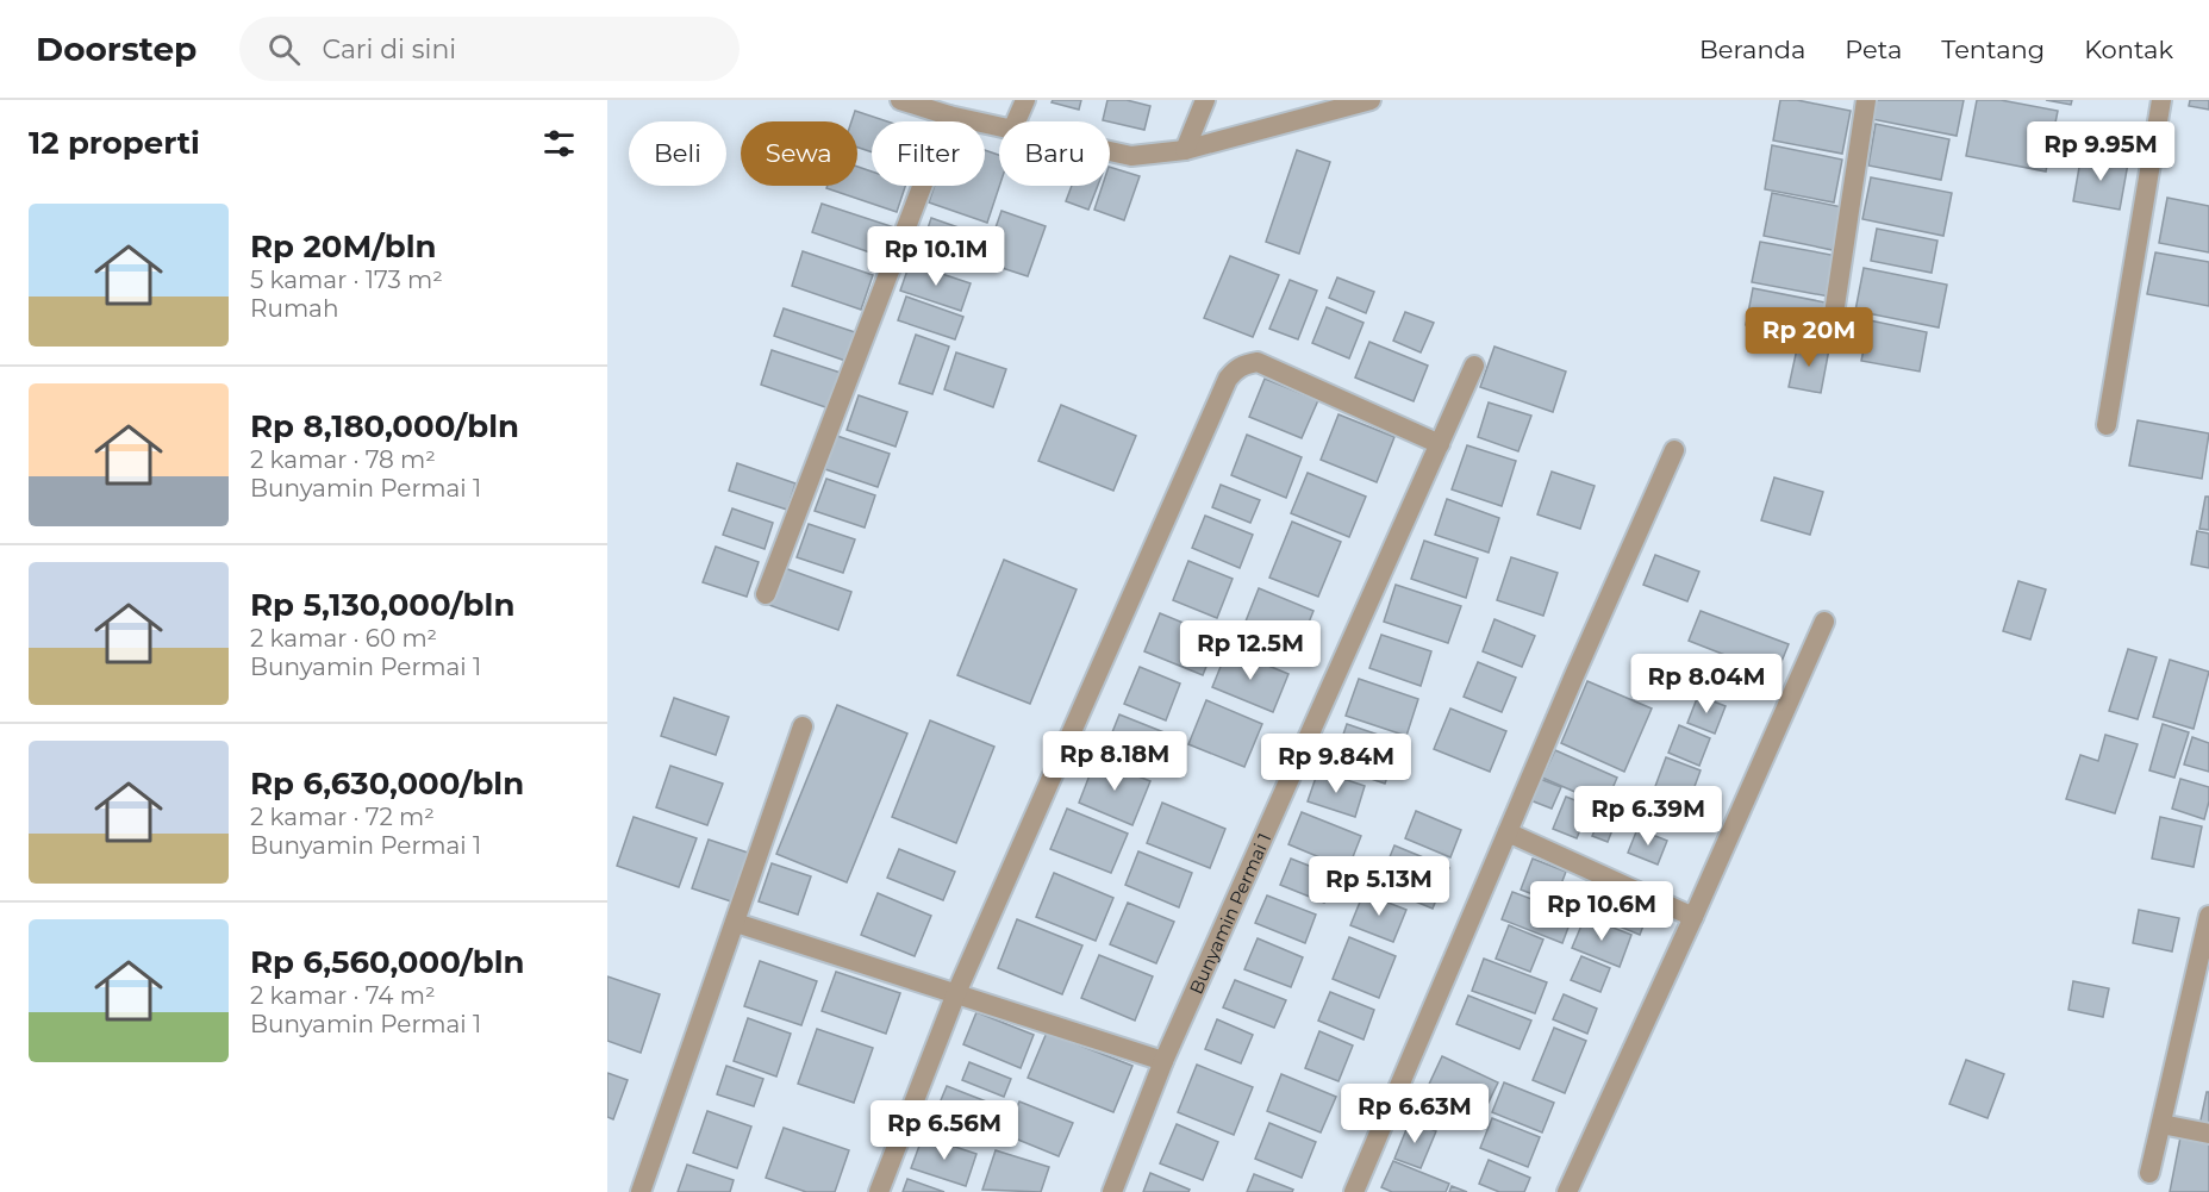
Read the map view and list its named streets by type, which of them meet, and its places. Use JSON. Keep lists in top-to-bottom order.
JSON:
{
  "streets": {
    "street": ["Bunyamin Permai 1"]
  },
  "page": {
    "header": "Doorstep",
    "search": "Cari di sini",
    "nav": [
      "Beranda",
      "Peta",
      "Tentang",
      "Kontak"
    ],
    "heading": "12 properti",
    "price": [
      "Rp 9.95M",
      "Rp 10.1M",
      "Rp 20M",
      "Rp 12.5M",
      "Rp 8.04M",
      "Rp 8.18M",
      "Rp 9.84M",
      "Rp 6.39M",
      "Rp 5.13M",
      "Rp 10.6M",
      "Rp 6.63M",
      "Rp 6.56M"
    ],
    "chip": [
      "Beli",
      "Sewa",
      "Filter",
      "Baru"
    ],
    "list": [
      {
        "name": "Rp 20M/bln",
        "note": "5 kamar · 173 m² · Rumah"
      },
      {
        "name": "Rp 8,180,000/bln",
        "note": "2 kamar · 78 m² · Bunyamin Permai 1"
      },
      {
        "name": "Rp 5,130,000/bln",
        "note": "2 kamar · 60 m² · Bunyamin Permai 1"
      },
      {
        "name": "Rp 6,630,000/bln",
        "note": "2 kamar · 72 m² · Bunyamin Permai 1"
      },
      {
        "name": "Rp 6,560,000/bln",
        "note": "2 kamar · 74 m² · Bunyamin Permai 1"
      }
    ]
  }
}
